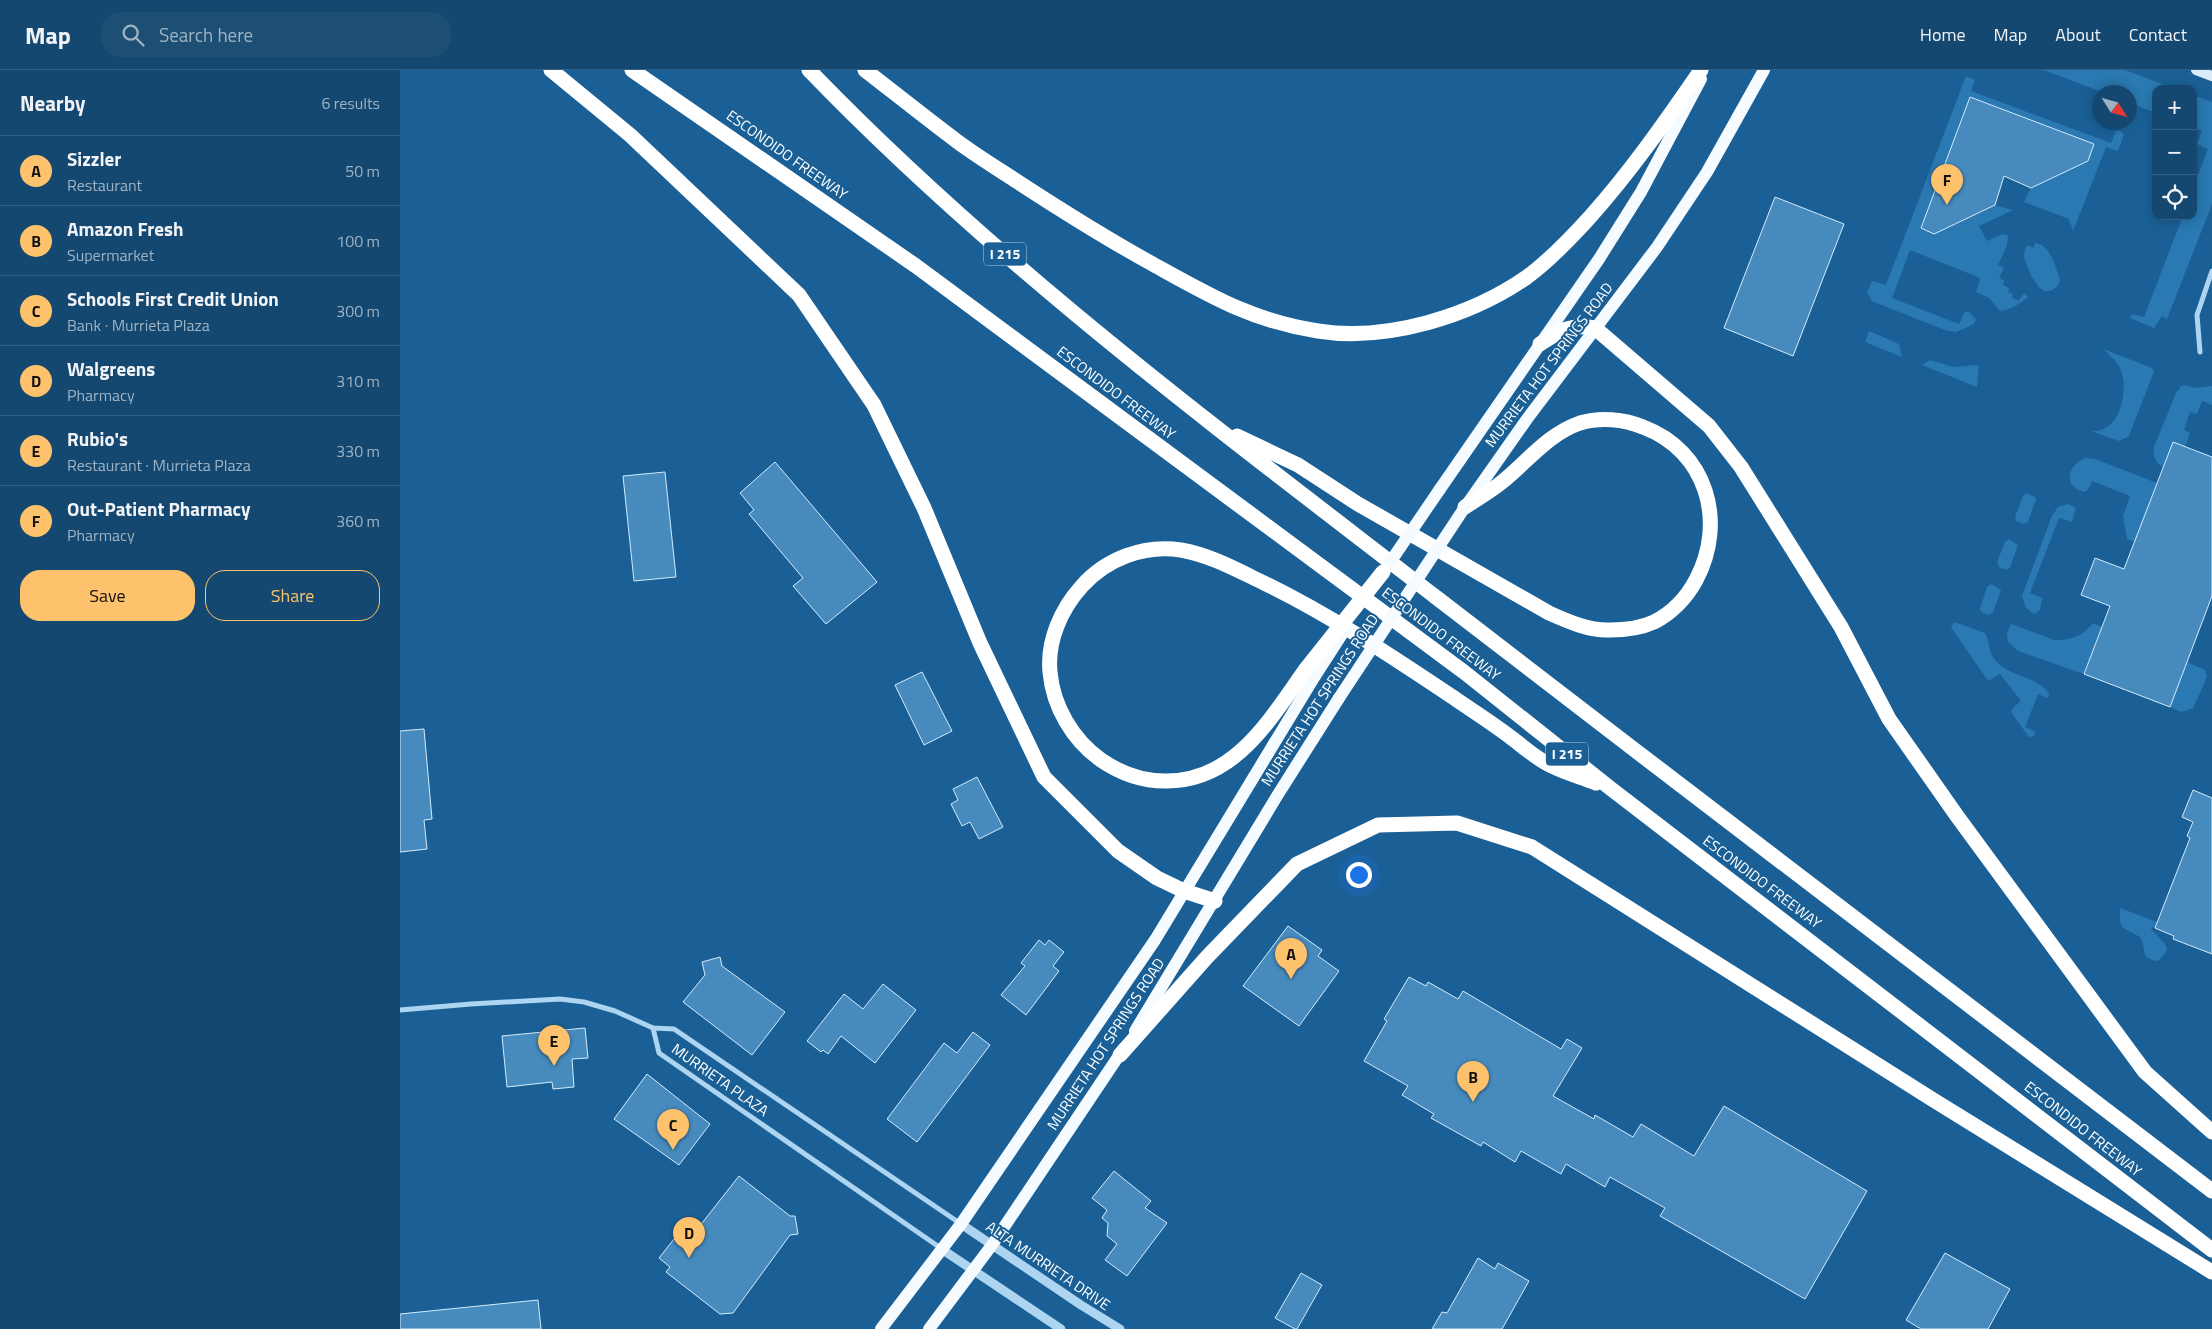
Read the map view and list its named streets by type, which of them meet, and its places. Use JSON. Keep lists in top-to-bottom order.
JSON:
{
  "streets": {
    "highway": ["ESCONDIDO FREEWAY", "I 215"],
    "main road": ["MURRIETA HOT SPRINGS ROAD"],
    "street": ["MURRIETA PLAZA", "ALTA MURRIETA DRIVE"]
  },
  "crossings": [
    ["MURRIETA HOT SPRINGS ROAD", "MURRIETA PLAZA"],
    ["MURRIETA HOT SPRINGS ROAD", "ALTA MURRIETA DRIVE"],
    ["MURRIETA PLAZA", "ALTA MURRIETA DRIVE"]
  ],
  "north": "bottom right",
  "page": {
    "header": "Map",
    "search": "Search here",
    "nav": [
      "Home",
      "Map",
      "About",
      "Contact"
    ],
    "heading": ["Nearby", "6 results"],
    "map_buttons": ["+", "−"],
    "list": [
      {
        "mark": "A",
        "name": "Sizzler",
        "note": "Restaurant",
        "value": "50 m"
      },
      {
        "mark": "B",
        "name": "Amazon Fresh",
        "note": "Supermarket",
        "value": "100 m"
      },
      {
        "mark": "C",
        "name": "Schools First Credit Union",
        "note": "Bank · Murrieta Plaza",
        "value": "300 m"
      },
      {
        "mark": "D",
        "name": "Walgreens",
        "note": "Pharmacy",
        "value": "310 m"
      },
      {
        "mark": "E",
        "name": "Rubio's",
        "note": "Restaurant · Murrieta Plaza",
        "value": "330 m"
      },
      {
        "mark": "F",
        "name": "Out-Patient Pharmacy",
        "note": "Pharmacy",
        "value": "360 m"
      }
    ],
    "pins": [
      "F",
      "A",
      "E",
      "B",
      "C",
      "D"
    ],
    "buttons": ["Save", "Share"]
  }
}
